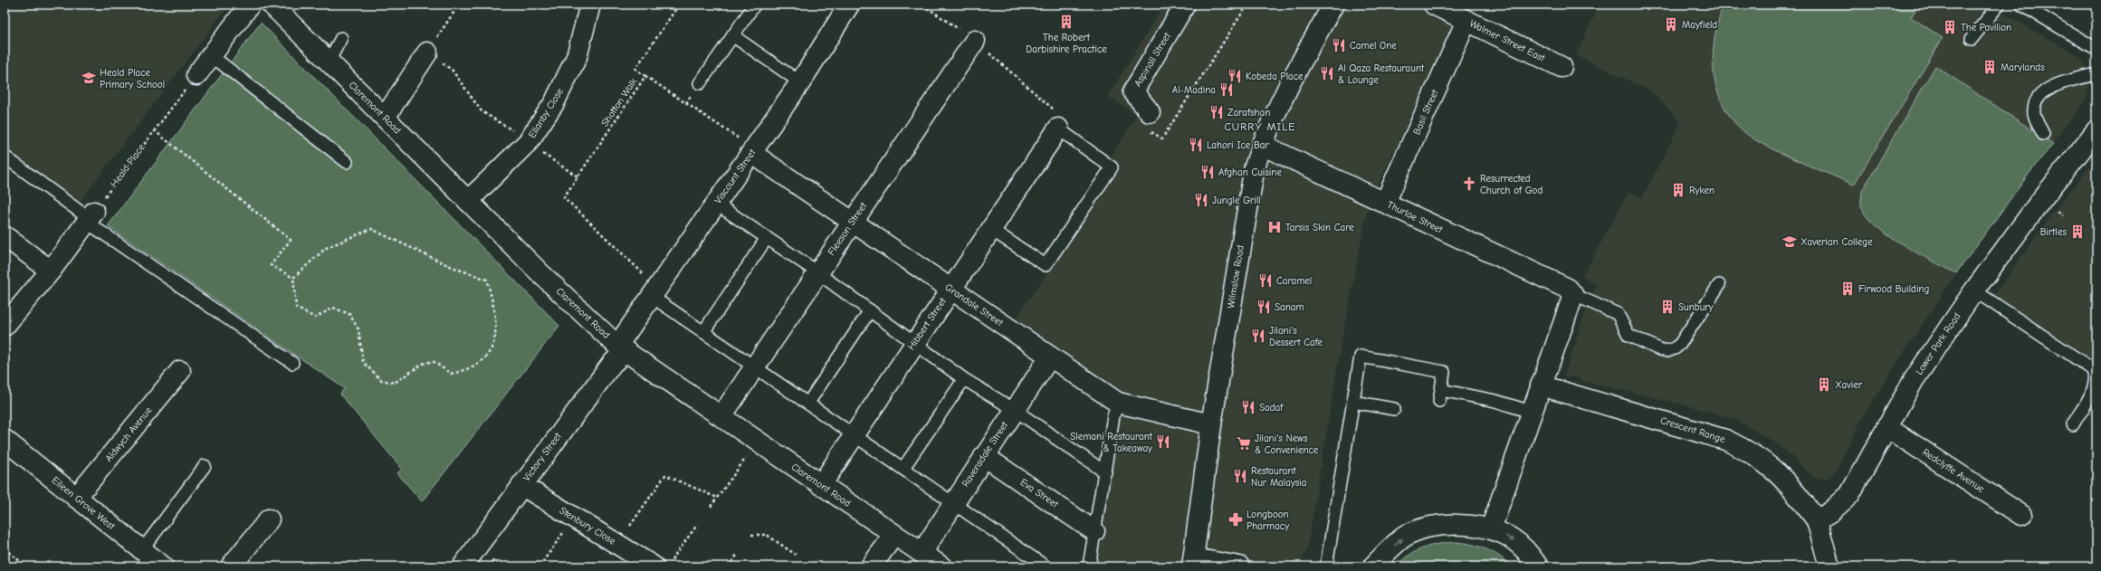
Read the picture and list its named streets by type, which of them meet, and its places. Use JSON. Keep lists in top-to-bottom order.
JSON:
{
  "streets": {
    "street": [
      "Walmer Street East",
      "Aspinall Street",
      "Claremont Road",
      "Basil Street",
      "Ellanby Close",
      "Viscount Street",
      "Thurloe Street",
      "Fleeson Street",
      "Wilmslow Road",
      "Grandale Street",
      "Hibbert Street",
      "Lower Park Road",
      "Crescent Range",
      "Aldwych Avenue",
      "Ravensdale Street",
      "Victory Street",
      "Redclyffe Avenue",
      "Eva Street",
      "Eileen Grove West",
      "Stenbury Close"
    ],
    "path": ["Shotton Walk", "Heald Place"]
  },
  "crossings": [
    ["Walmer Street East", "Basil Street"],
    ["Claremont Road", "Ellanby Close"],
    ["Claremont Road", "Viscount Street"],
    ["Claremont Road", "Fleeson Street"],
    ["Claremont Road", "Hibbert Street"],
    ["Claremont Road", "Ravensdale Street"],
    ["Claremont Road", "Victory Street"],
    ["Basil Street", "Thurloe Street"],
    ["Viscount Street", "Grandale Street"],
    ["Viscount Street", "Victory Street"],
    ["Thurloe Street", "Wilmslow Road"],
    ["Fleeson Street", "Grandale Street"],
    ["Wilmslow Road", "Grandale Street"],
    ["Grandale Street", "Hibbert Street"],
    ["Grandale Street", "Ravensdale Street"],
    ["Lower Park Road", "Crescent Range"],
    ["Lower Park Road", "Redclyffe Avenue"],
    ["Aldwych Avenue", "Eileen Grove West"],
    ["Ravensdale Street", "Eva Street"],
    ["Victory Street", "Stenbury Close"]
  ],
  "districts": ["CURRY MILE"],
  "places": {
    "building": [
      "The Robert Darbishire Practice",
      "Mayfield",
      "The Pavilion",
      "Marylands",
      "Ryken",
      "Birtles",
      "Firwood Building",
      "Sunbury",
      "Xavier"
    ],
    "restaurant": [
      "Camel One",
      "Al Qaza Restauraunt & Lounge",
      "Kobeda Place",
      "Al-Madina",
      "Zarafshan",
      "Lahori Ice Bar",
      "Afghan Cuisine",
      "Jungle Grill",
      "Caramel",
      "Sanam",
      "Jilani's Dessert Cafe",
      "Sadaf",
      "Slemani Restaurant & Takeaway",
      "Restaurant Nur Malaysia"
    ],
    "school or university": ["Heald Place Primary School", "Xaverian College"],
    "church": ["Resurrected Church of God"],
    "hospital": ["Tarsis Skin Care"],
    "supermarket": ["Jilani's News & Convenience"],
    "pharmacy": ["Longboon Pharmacy"]
  }
}
